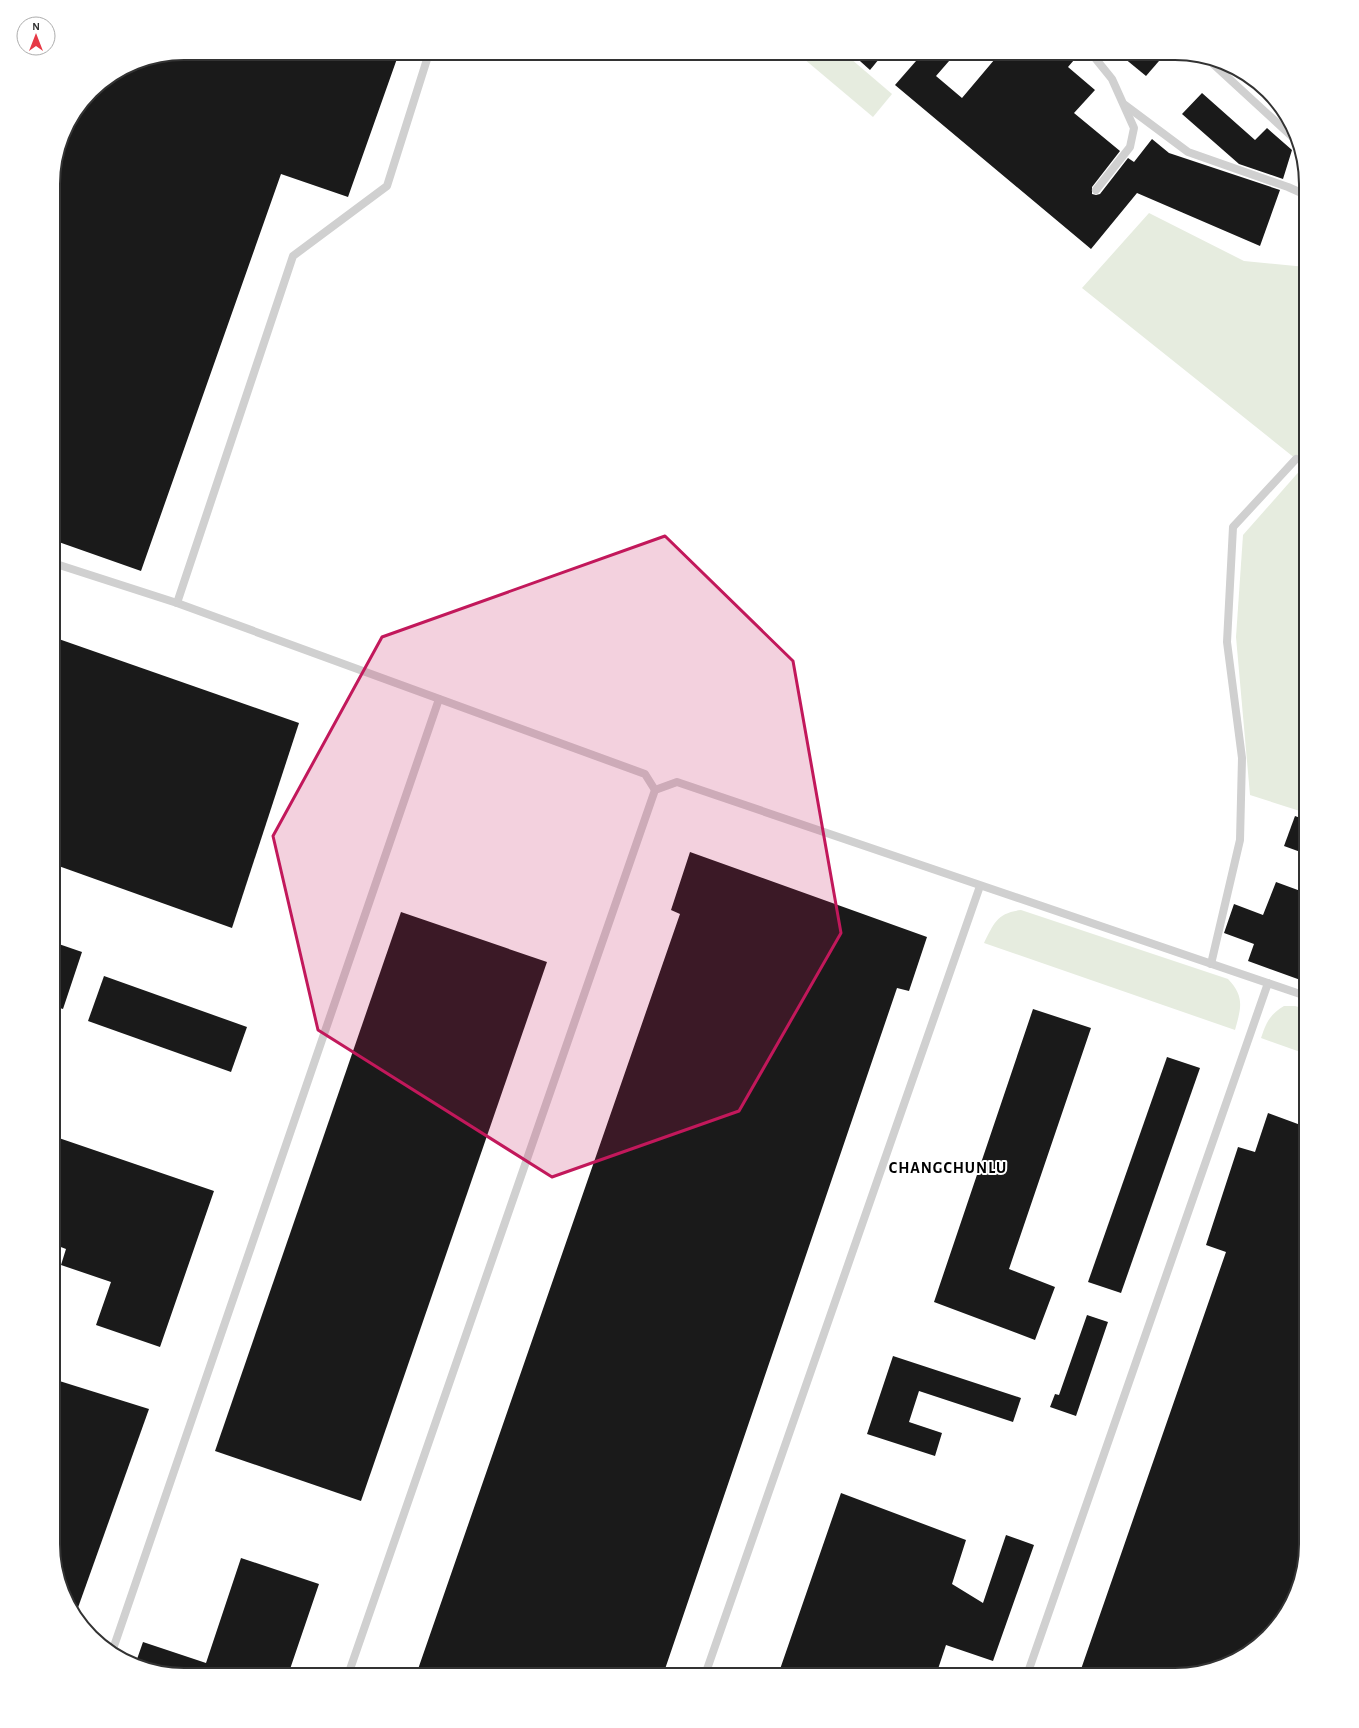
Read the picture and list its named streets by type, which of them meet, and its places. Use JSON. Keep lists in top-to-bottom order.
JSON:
{
  "districts": ["CHANGCHUNLU"],
  "north": "top"
}
